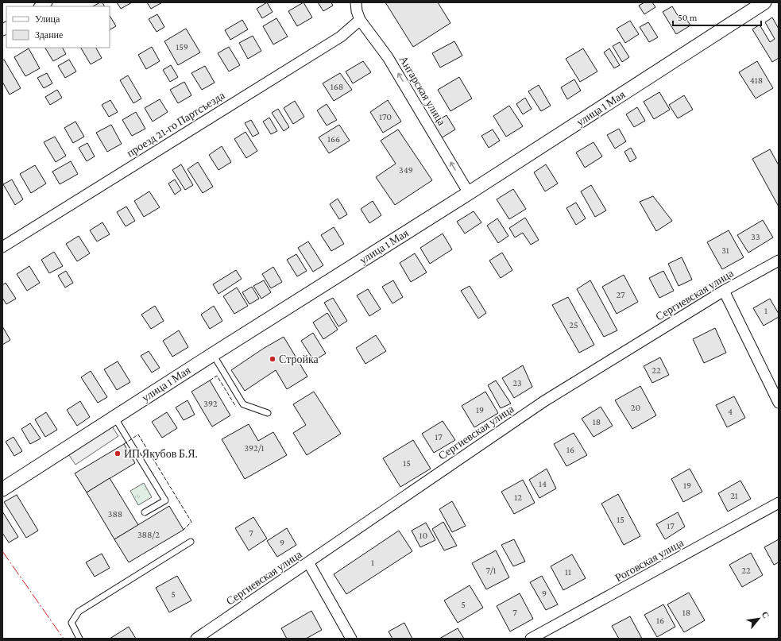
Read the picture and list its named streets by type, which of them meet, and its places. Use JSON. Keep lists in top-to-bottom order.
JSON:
{
  "streets": {
    "street": [
      "Ангарская улица",
      "улица 1 Мая",
      "проезд 21-го Партсъезда",
      "Сергиевская улица",
      "Роговская улица"
    ]
  },
  "crossings": [
    ["Ангарская улица", "улица 1 Мая"],
    ["Ангарская улица", "проезд 21-го Партсъезда"]
  ],
  "one_way": ["Ангарская улица"],
  "places": ["Стройка", "ИП Якубов Б.Я."],
  "house_numbers": [
    "159",
    "418",
    "168",
    "170",
    "166",
    "349",
    "33",
    "31",
    "27",
    "1",
    "25",
    "22",
    "23",
    "392",
    "20",
    "19",
    "4",
    "18",
    "17",
    "392/1",
    "16",
    "15",
    "14",
    "19",
    "21",
    "12",
    "388",
    "15",
    "17",
    "7",
    "388/2",
    "10",
    "9",
    "1",
    "7/1",
    "22",
    "11",
    "9",
    "5",
    "5",
    "7",
    "18",
    "16"
  ],
  "legend": ["Улица", "Здание"],
  "scale_bar": "50 m",
  "north": "top right"
}
